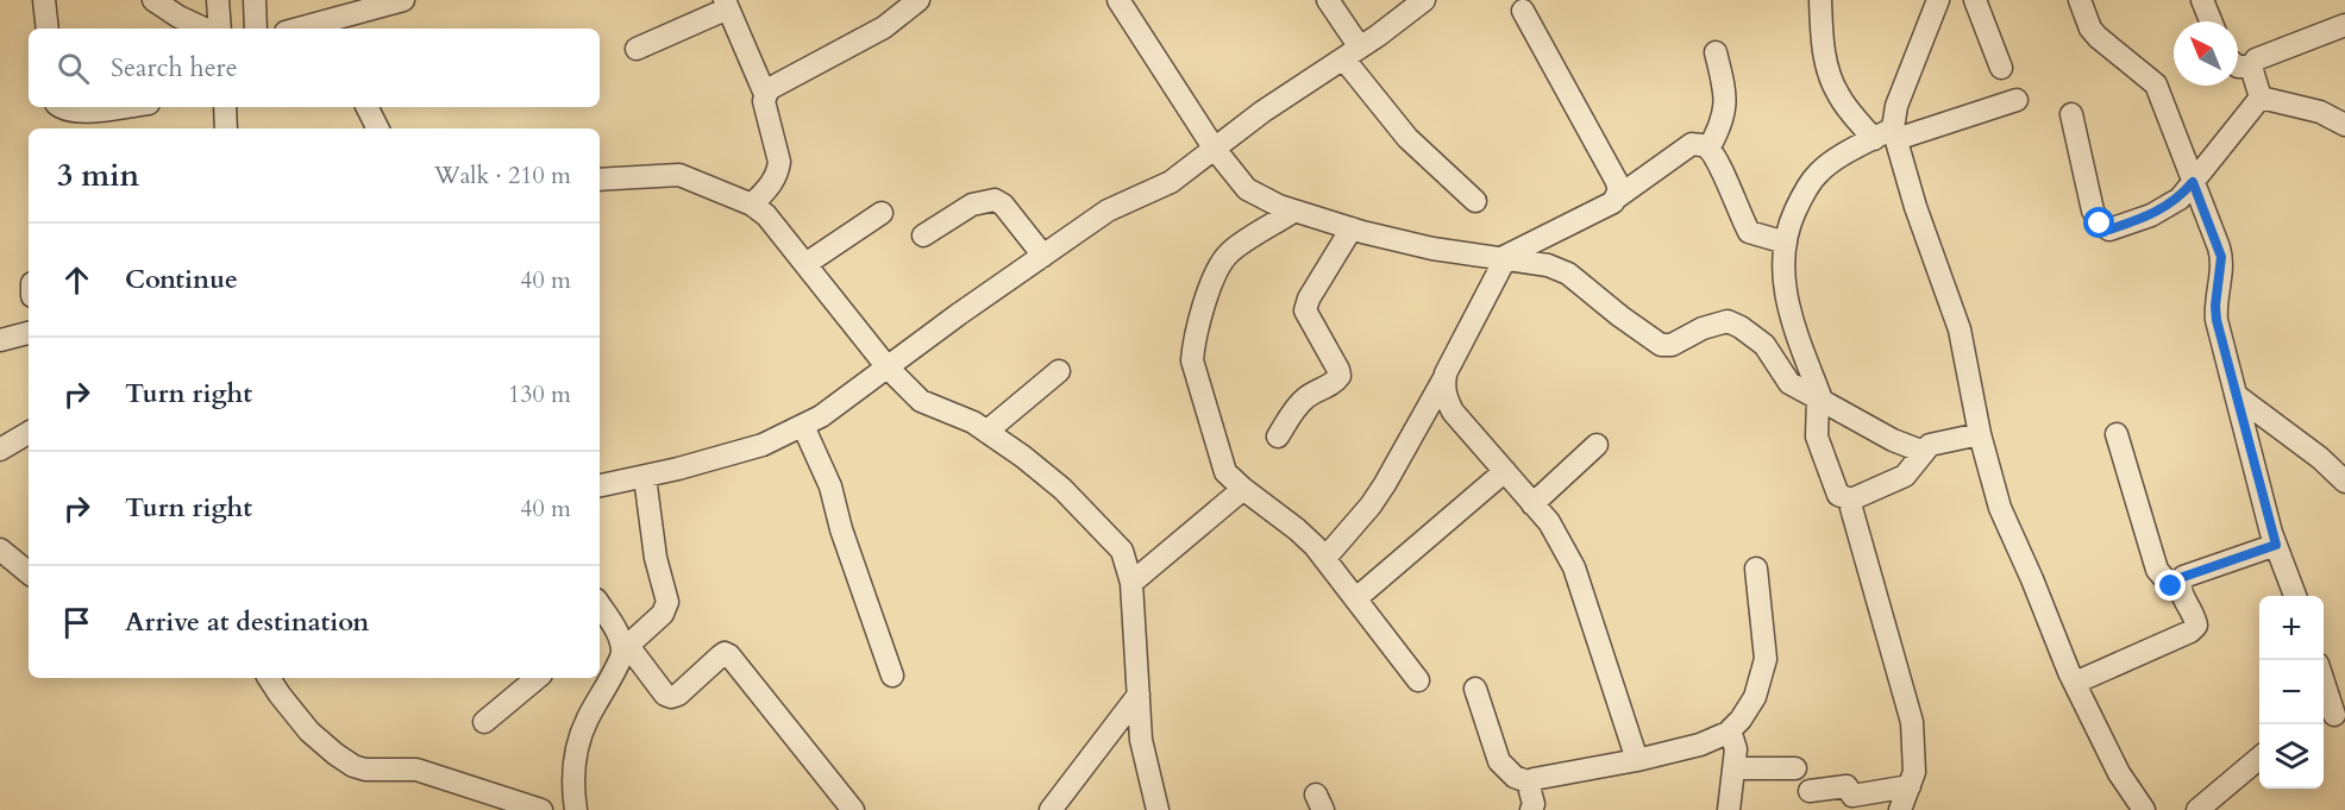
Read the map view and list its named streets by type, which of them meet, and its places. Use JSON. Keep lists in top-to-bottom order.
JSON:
{
  "north": "top left",
  "page": {
    "search": "Search here",
    "heading": ["3 min", "Walk · 210 m"],
    "list": [
      ["Continue", "40 m"],
      ["Turn right", "130 m"],
      ["Turn right", "40 m"],
      "Arrive at destination"
    ],
    "map_buttons": ["+", "−"]
  }
}
